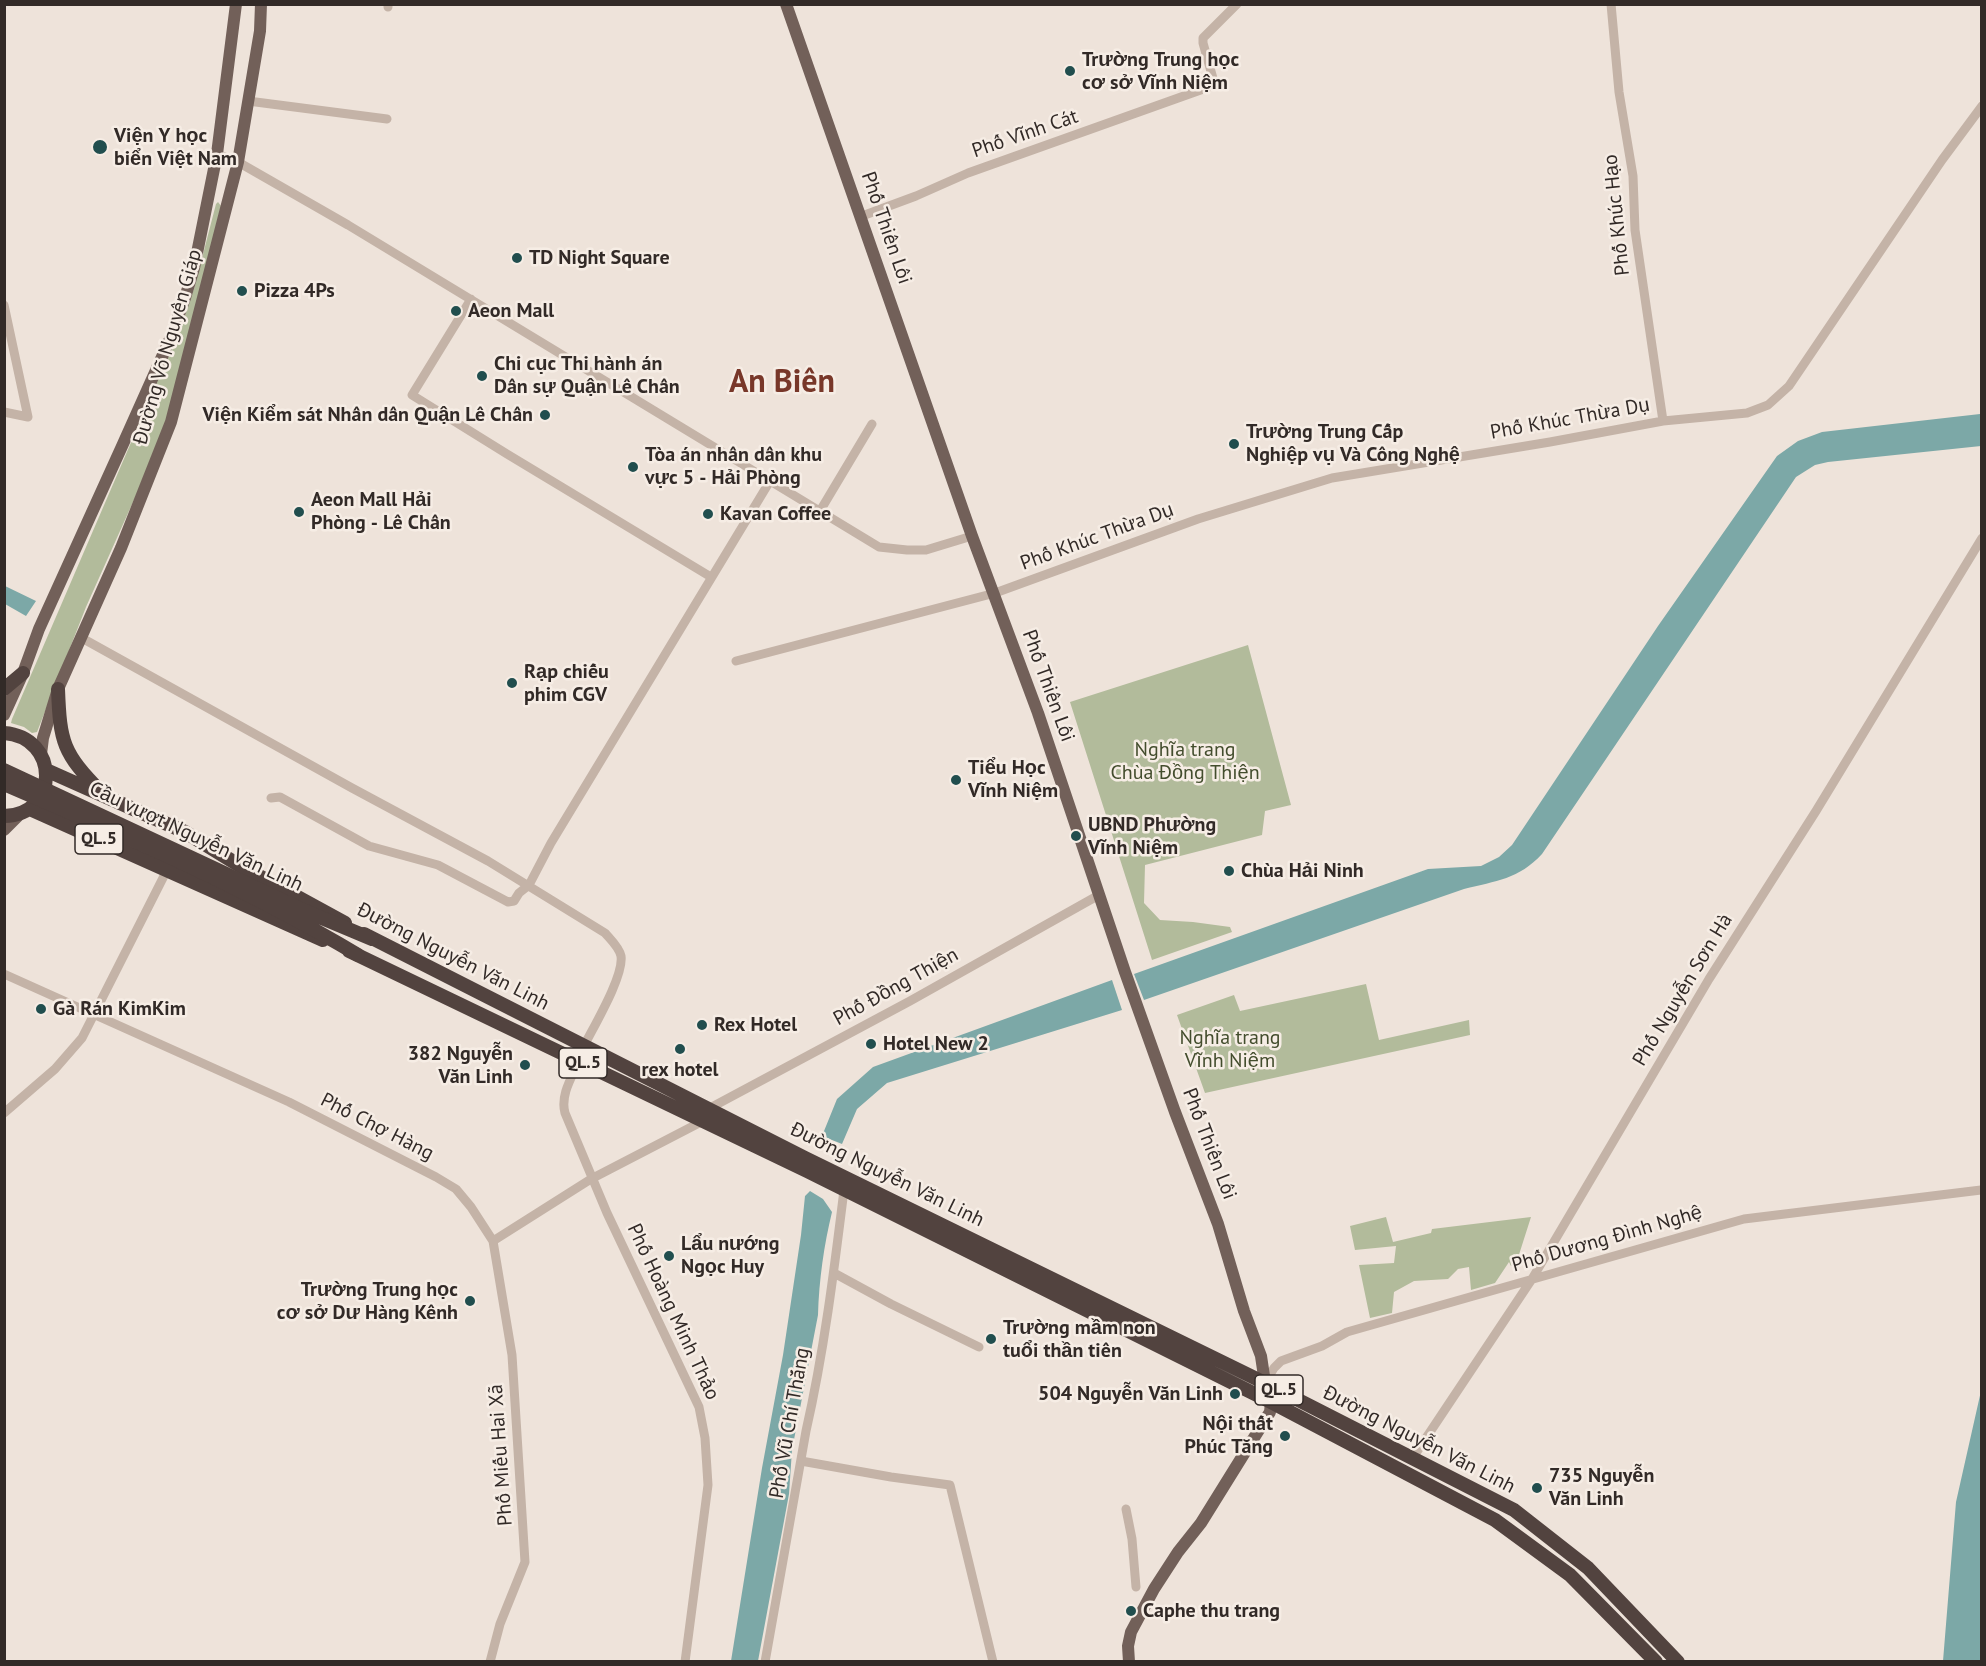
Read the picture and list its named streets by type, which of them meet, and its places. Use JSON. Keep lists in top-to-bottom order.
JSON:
{
  "streets": {
    "highway": ["Cầu vượt Nguyễn Văn Linh", "QL.5", "Đường Nguyễn Văn Linh"],
    "main road": ["Phố Thiên Lôi", "Đường Võ Nguyên Giáp"],
    "street": [
      "Phố Vĩnh Cát",
      "Phố Khúc Hạo",
      "Phố Khúc Thừa Dụ",
      "Phố Đồng Thiện",
      "Phố Nguyễn Sơn Hà",
      "Phố Chợ Hàng",
      "Phố Dương Đình Nghệ",
      "Phố Hoàng Minh Thảo",
      "Phố Vũ Chí Thắng",
      "Phố Miếu Hai Xã"
    ]
  },
  "crossings": [
    ["Phố Vĩnh Cát", "Phố Thiên Lôi"],
    ["Phố Khúc Hạo", "Phố Khúc Thừa Dụ"],
    ["Phố Thiên Lôi", "Phố Khúc Thừa Dụ"],
    ["Phố Thiên Lôi", "Đường Nguyễn Văn Linh"],
    ["Phố Thiên Lôi", "Phố Đồng Thiện"],
    ["Phố Thiên Lôi", "Phố Dương Đình Nghệ"],
    ["Cầu vượt Nguyễn Văn Linh", "Đường Nguyễn Văn Linh"],
    ["Đường Nguyễn Văn Linh", "Phố Đồng Thiện"],
    ["Đường Nguyễn Văn Linh", "Phố Nguyễn Sơn Hà"],
    ["Đường Nguyễn Văn Linh", "Phố Dương Đình Nghệ"],
    ["Đường Nguyễn Văn Linh", "Phố Hoàng Minh Thảo"],
    ["Đường Nguyễn Văn Linh", "Phố Vũ Chí Thắng"],
    ["Phố Nguyễn Sơn Hà", "Phố Dương Đình Nghệ"],
    ["Phố Chợ Hàng", "Phố Miếu Hai Xã"]
  ],
  "districts": ["An Biên"],
  "parks": ["Nghĩa trang Chùa Đồng Thiện", "Nghĩa trang Vĩnh Niệm"],
  "places": [
    "Trường Trung học cơ sở Vĩnh Niệm",
    "Viện Y học biển Việt Nam",
    "TD Night Square",
    "Pizza 4Ps",
    "Aeon Mall",
    "Chi cục Thi hành án Dân sự Quận Lê Chân",
    "Viện Kiểm sát Nhân dân Quận Lê Chân",
    "Trường Trung Cấp Nghiệp vụ Và Công Nghệ",
    "Tòa án nhân dân khu vực 5 - Hải Phòng",
    "Aeon Mall Hải Phòng - Lê Chân",
    "Kavan Coffee",
    "Rạp chiếu phim CGV",
    "Tiểu Học Vĩnh Niệm",
    "UBND Phường Vĩnh Niệm",
    "Chùa Hải Ninh",
    "Gà Rán KimKim",
    "Rex Hotel",
    "Hotel New 2",
    "rex hotel",
    "382 Nguyễn Văn Linh",
    "Lẩu nướng Ngọc Huy",
    "Trường Trung học cơ sở Dư Hàng Kênh",
    "Trường mầm non tuổi thần tiên",
    "504 Nguyễn Văn Linh",
    "Nội thất Phúc Tăng",
    "735 Nguyễn Văn Linh",
    "Caphe thu trang"
  ]
}
